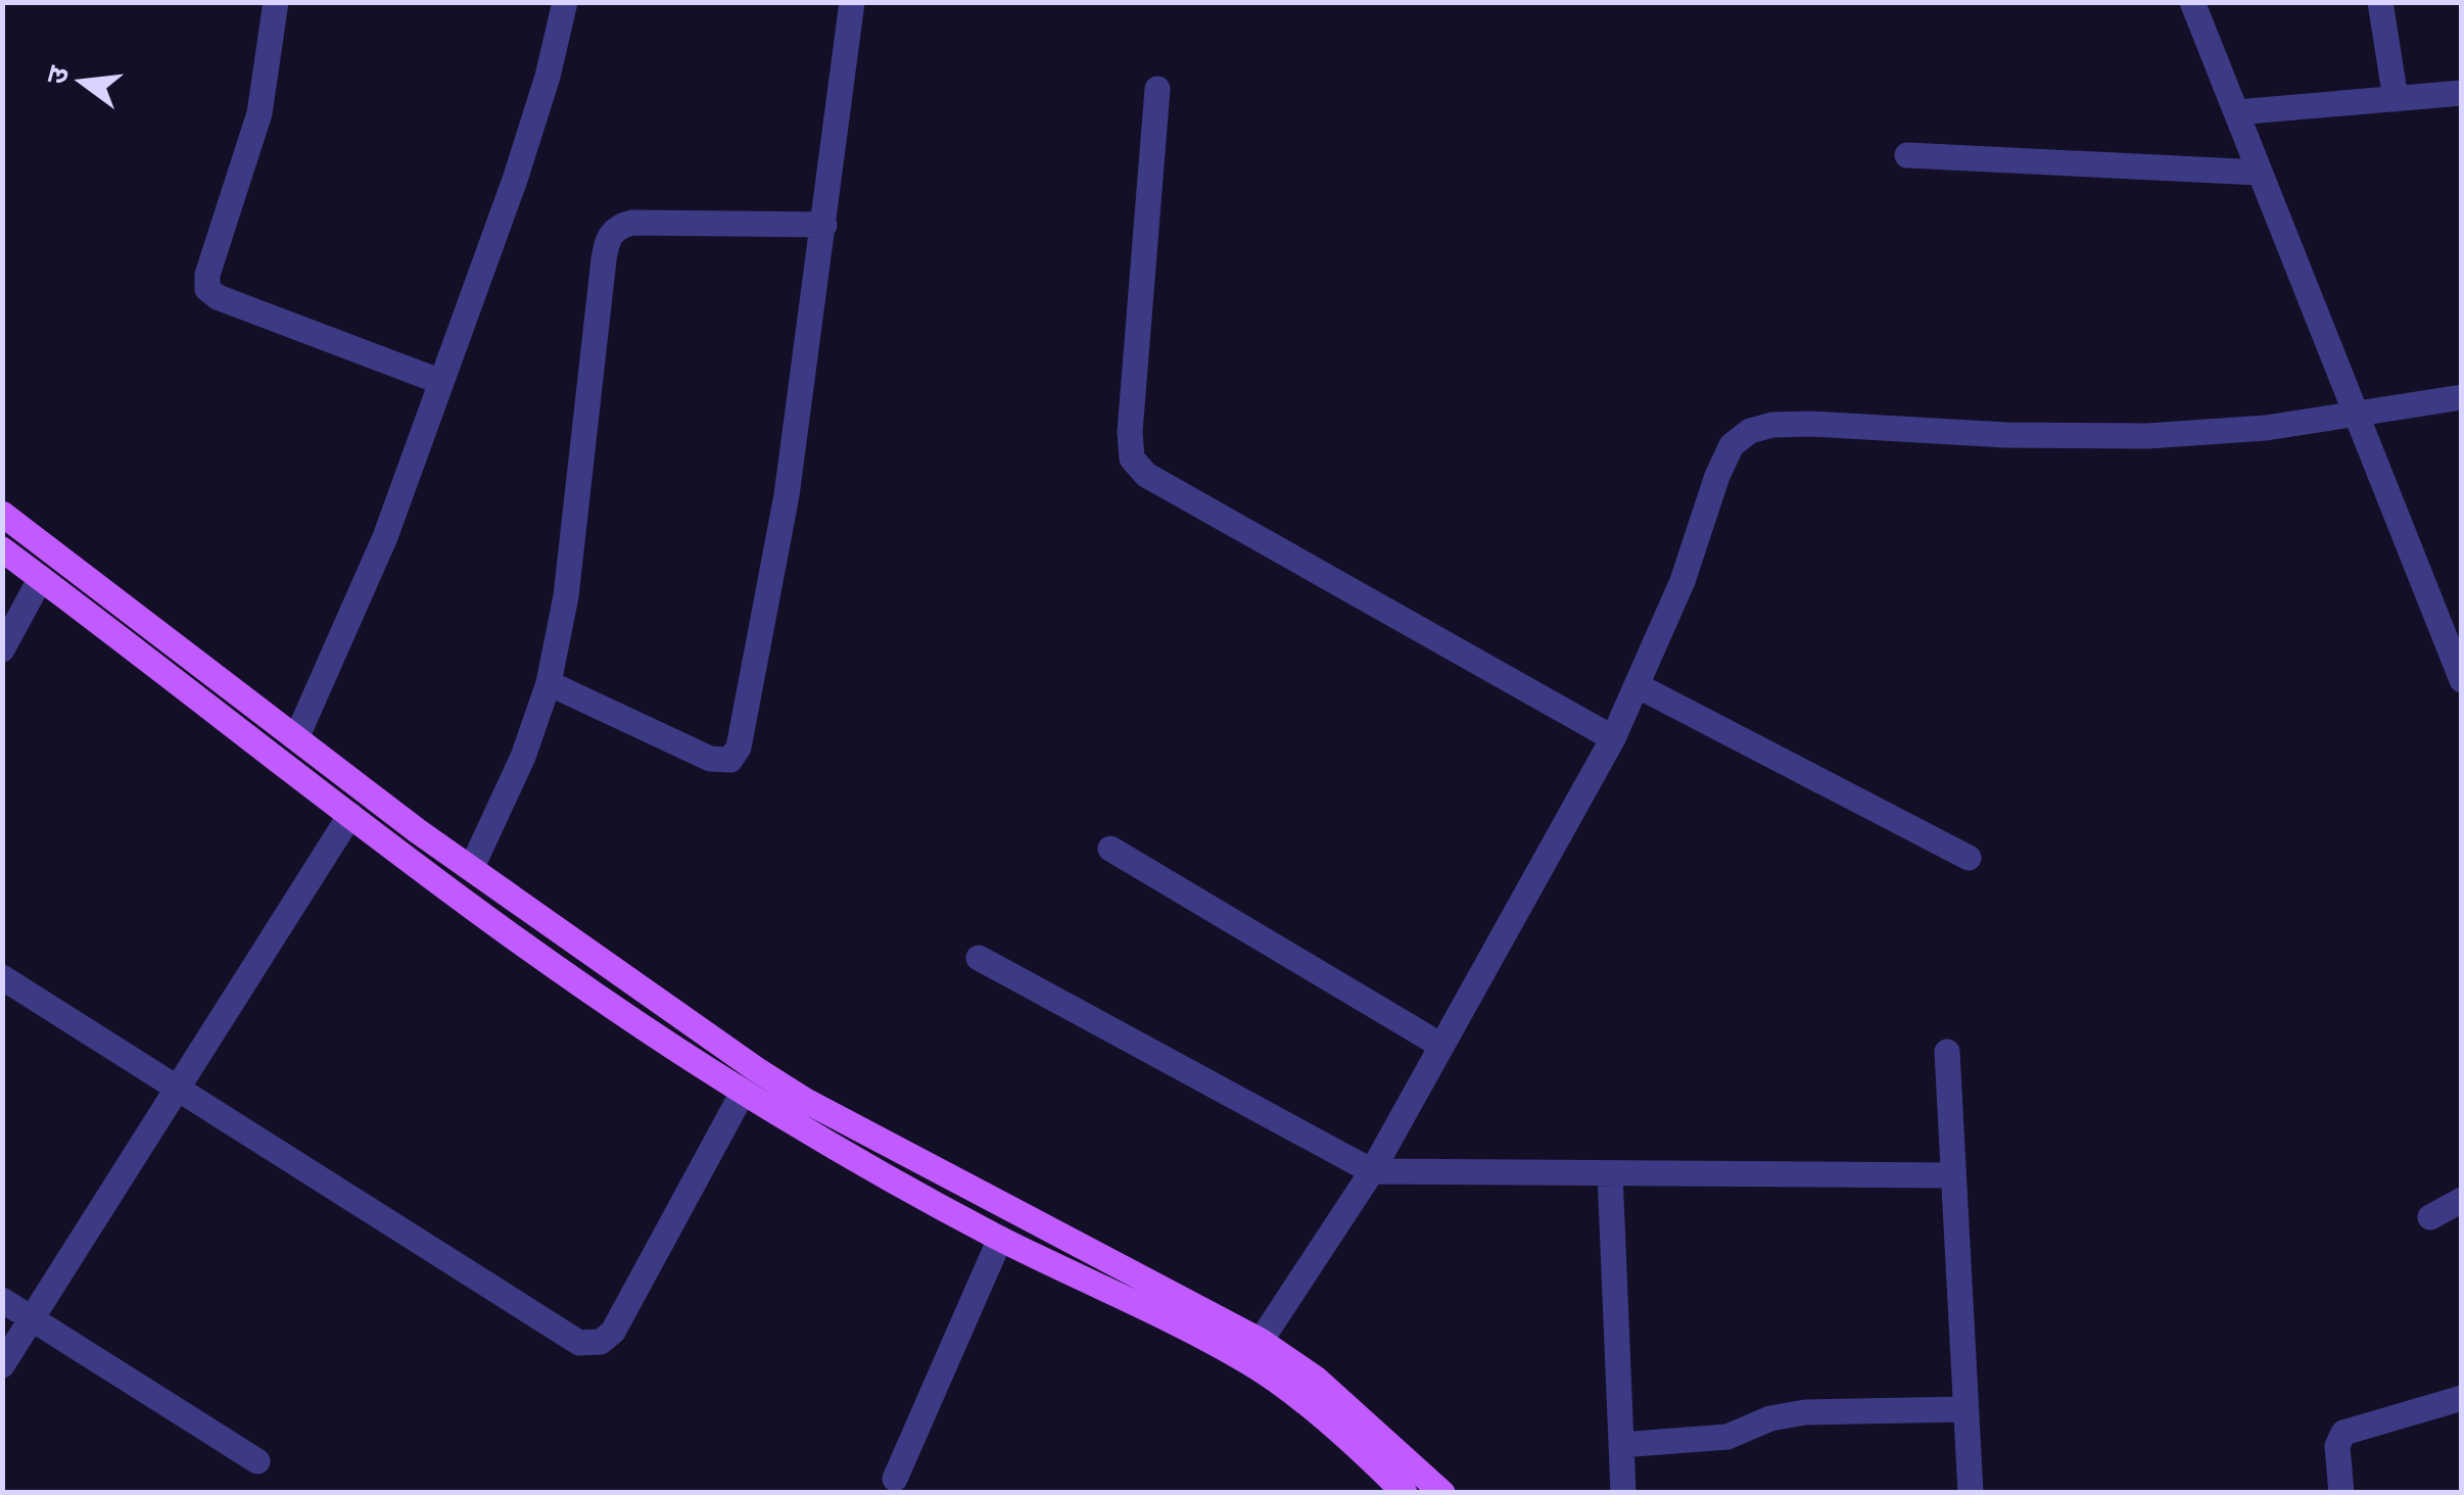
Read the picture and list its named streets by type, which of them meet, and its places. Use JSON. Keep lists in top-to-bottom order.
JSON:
{
  "north": "left"
}
